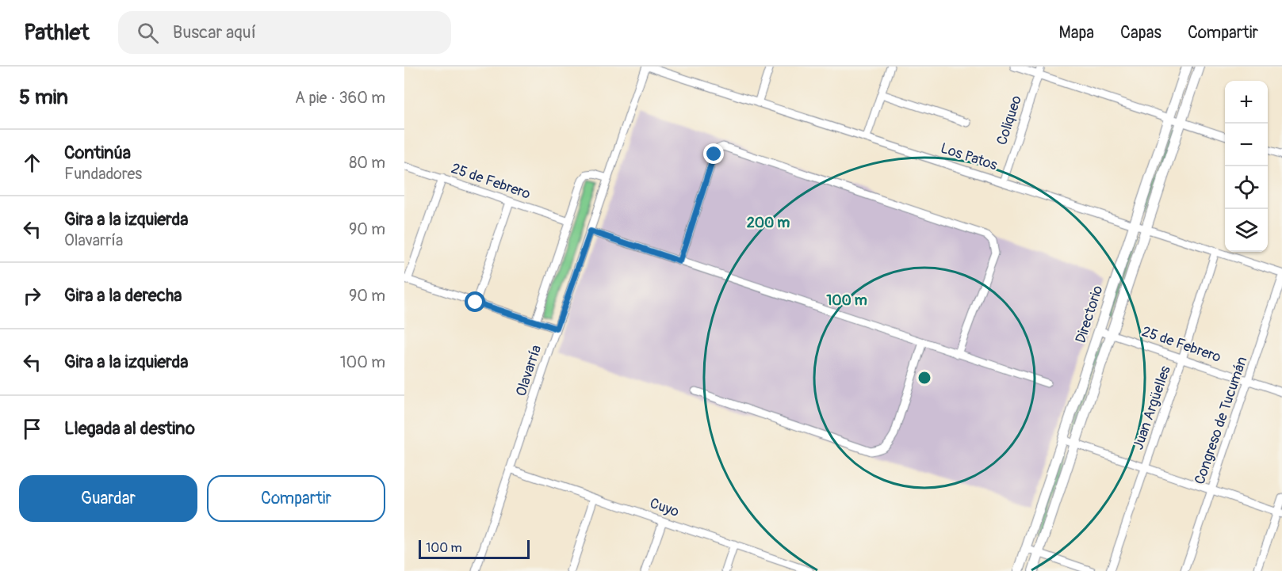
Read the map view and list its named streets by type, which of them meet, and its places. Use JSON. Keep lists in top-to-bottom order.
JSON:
{
  "streets": {
    "main road": ["Directorio"],
    "street": [
      "Coliqueo",
      "Los Patos",
      "25 de Febrero",
      "Olavarría",
      "Juan Argüelles",
      "Congreso de Tucumán",
      "Cuyo"
    ]
  },
  "crossings": [
    ["Coliqueo", "Los Patos"],
    ["Los Patos", "Directorio"],
    ["Los Patos", "Olavarría"],
    ["Los Patos", "Juan Argüelles"],
    ["25 de Febrero", "Directorio"],
    ["25 de Febrero", "Juan Argüelles"],
    ["25 de Febrero", "Congreso de Tucumán"],
    ["Olavarría", "Cuyo"]
  ],
  "scale_bar": "100 m",
  "page": {
    "header": "Pathlet",
    "search": "Buscar aquí",
    "nav": ["Mapa", "Capas", "Compartir"],
    "heading": ["5 min", "A pie · 360 m"],
    "map_buttons": ["+", "−"],
    "list": [
      ["Continúa", "Fundadores", "80 m"],
      ["Gira a la izquierda", "Olavarría", "90 m"],
      ["Gira a la derecha", "90 m"],
      ["Gira a la izquierda", "100 m"],
      "Llegada al destino"
    ],
    "buttons": ["Guardar", "Compartir"],
    "scale": "100 m"
  },
  "rings": ["200 m", "100 m"]
}
